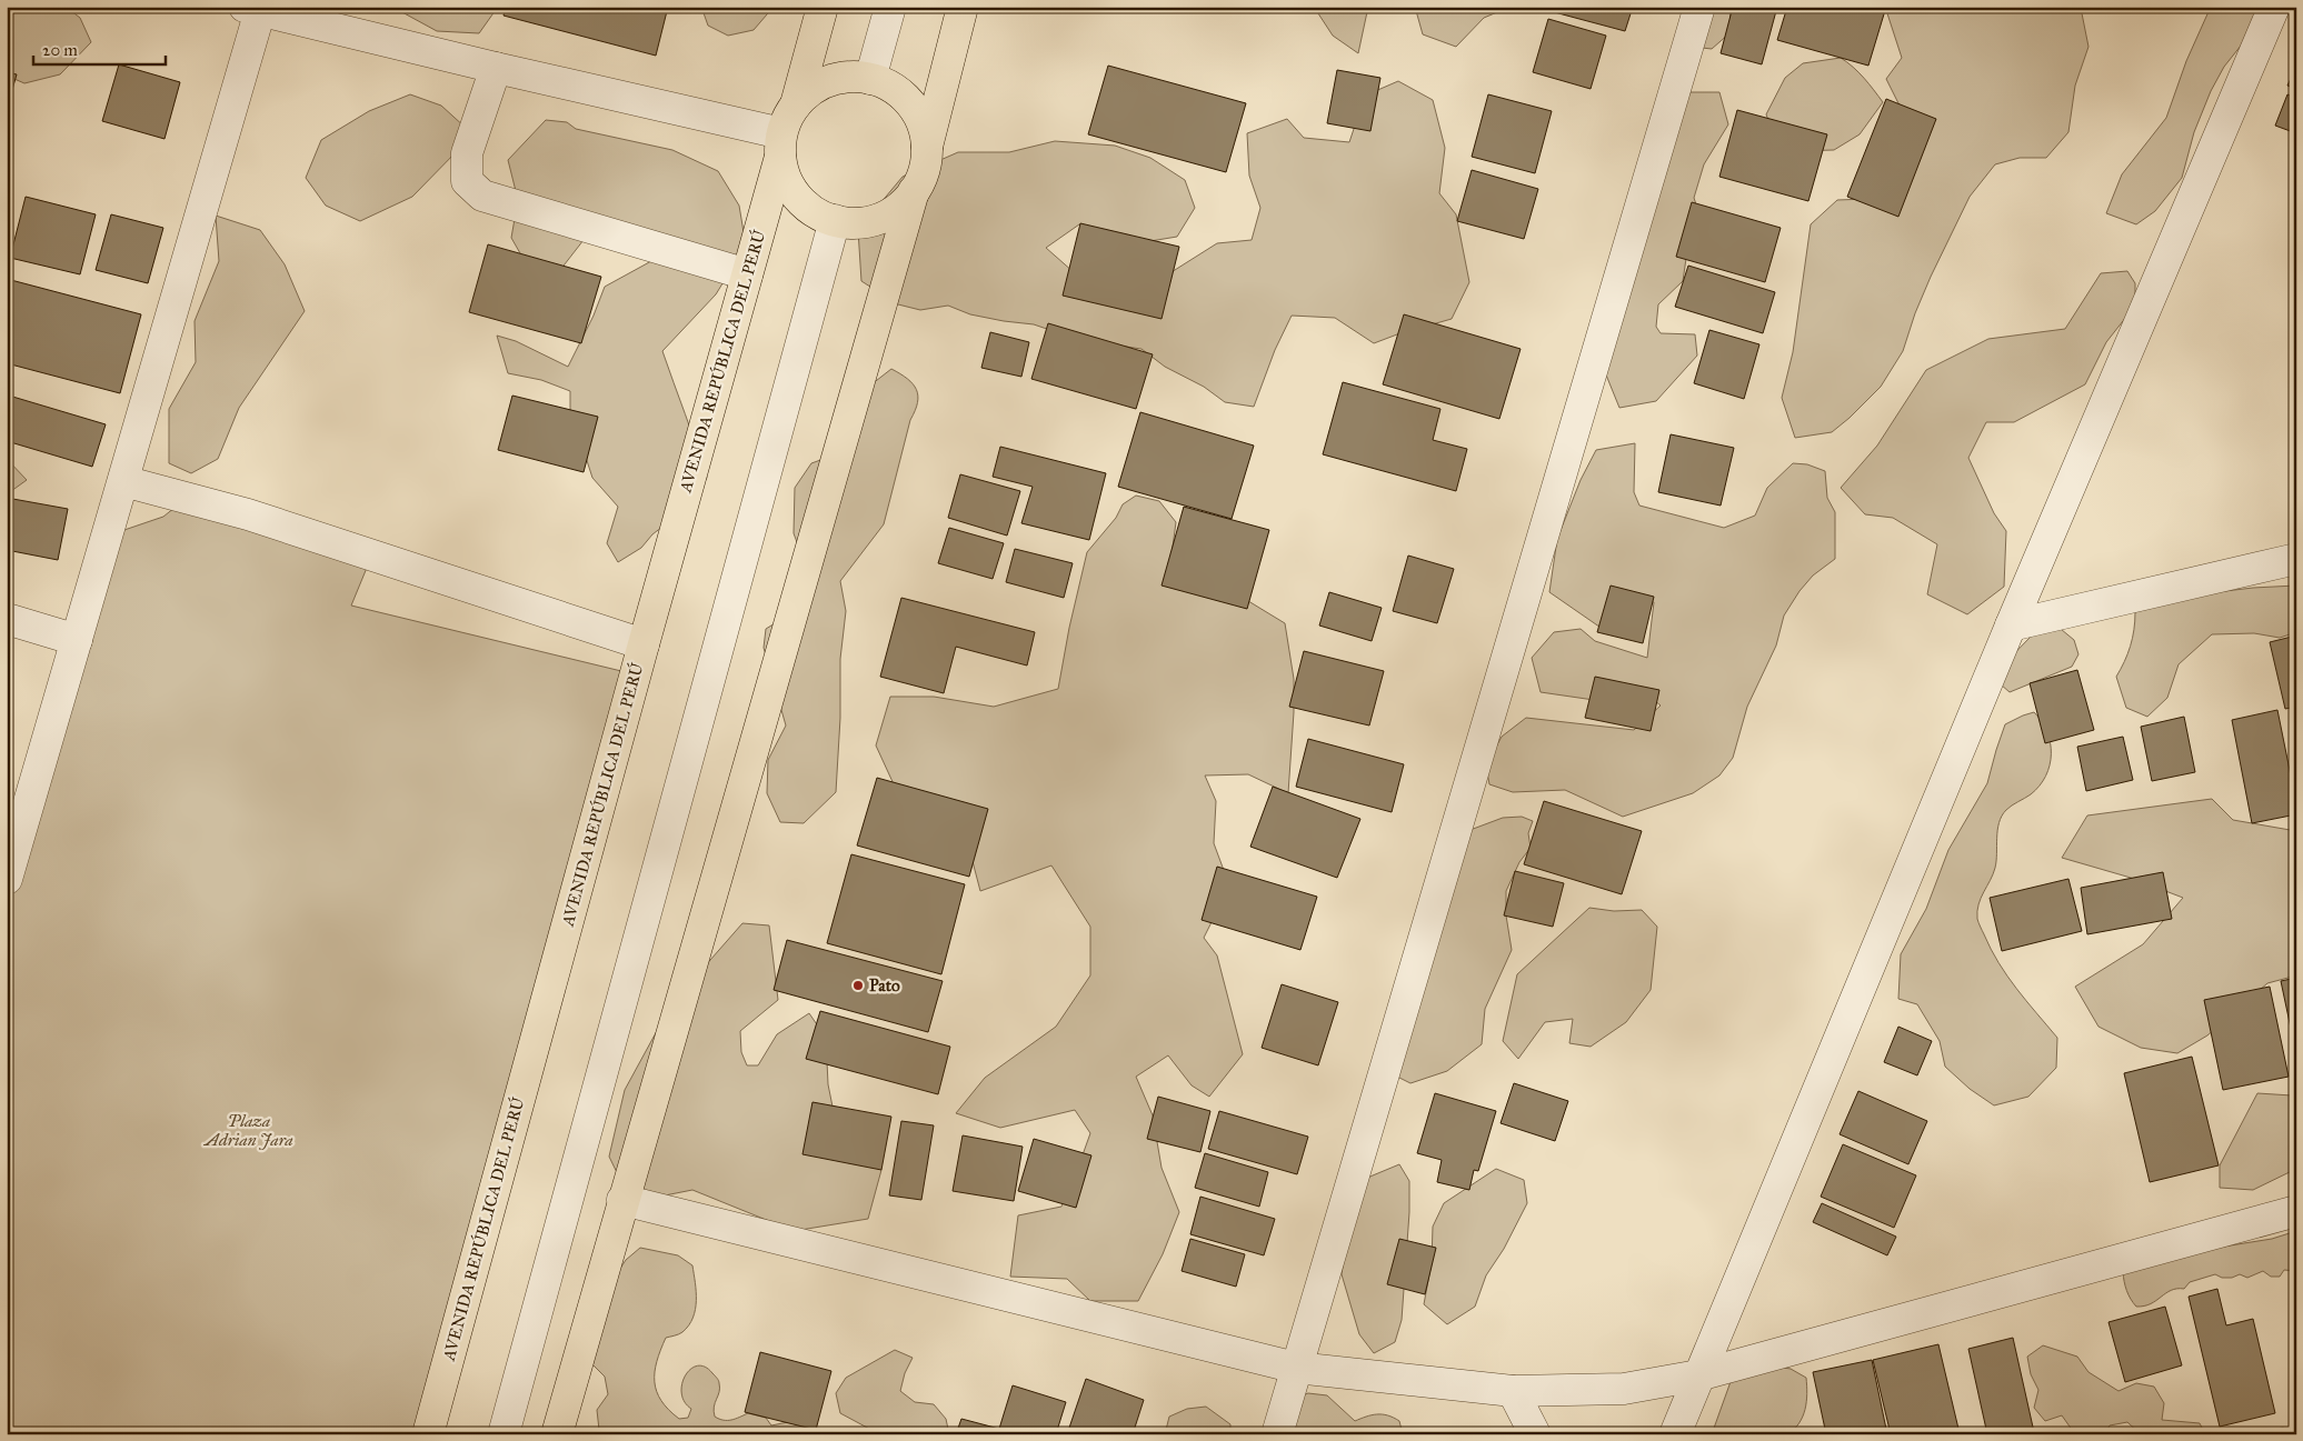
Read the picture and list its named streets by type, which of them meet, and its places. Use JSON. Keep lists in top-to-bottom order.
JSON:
{
  "streets": {
    "highway": ["AVENIDA REPÚBLICA DEL PERÚ"]
  },
  "parks": ["Plaza Adrian Jara"],
  "places": ["Pato"],
  "scale_bar": "20 m"
}
